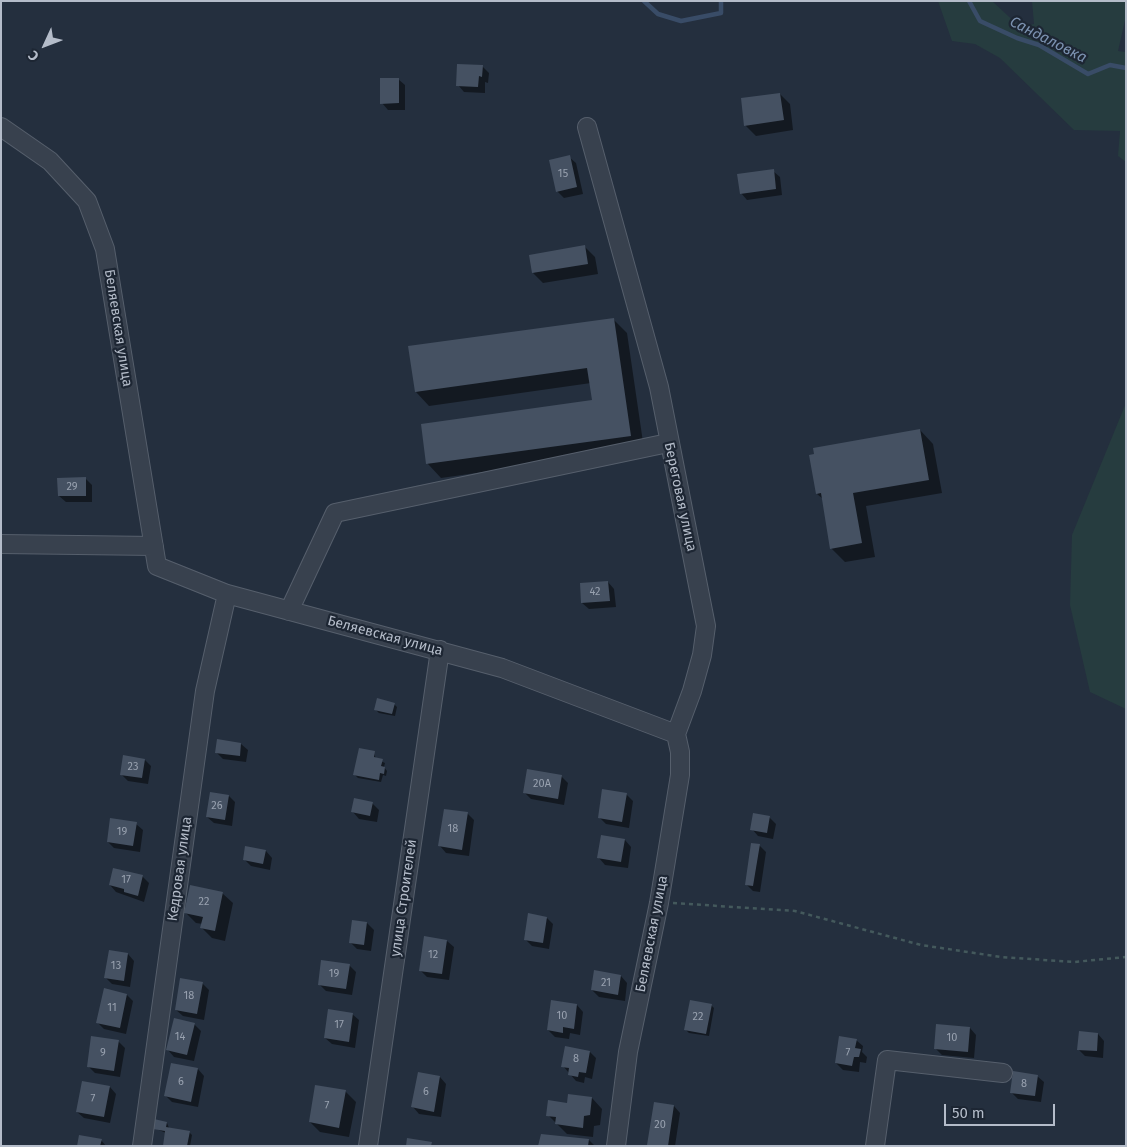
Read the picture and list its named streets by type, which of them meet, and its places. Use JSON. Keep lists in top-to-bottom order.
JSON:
{
  "streets": {
    "street": [
      "Беляевская улица",
      "Береговая улица",
      "Кедровая улица",
      "улица Строителей"
    ]
  },
  "crossings": [
    ["Беляевская улица", "Береговая улица"],
    ["Беляевская улица", "Кедровая улица"],
    ["Беляевская улица", "улица Строителей"]
  ],
  "water": ["Сандаловка"],
  "house_numbers": [
    "15",
    "29",
    "42",
    "23",
    "20А",
    "26",
    "18",
    "19",
    "17",
    "22",
    "12",
    "13",
    "19",
    "21",
    "18",
    "11",
    "10",
    "22",
    "17",
    "14",
    "10",
    "9",
    "7",
    "8",
    "6",
    "8",
    "6",
    "7",
    "7",
    "20"
  ],
  "scale_bar": "50 m",
  "north": "bottom left"
}
